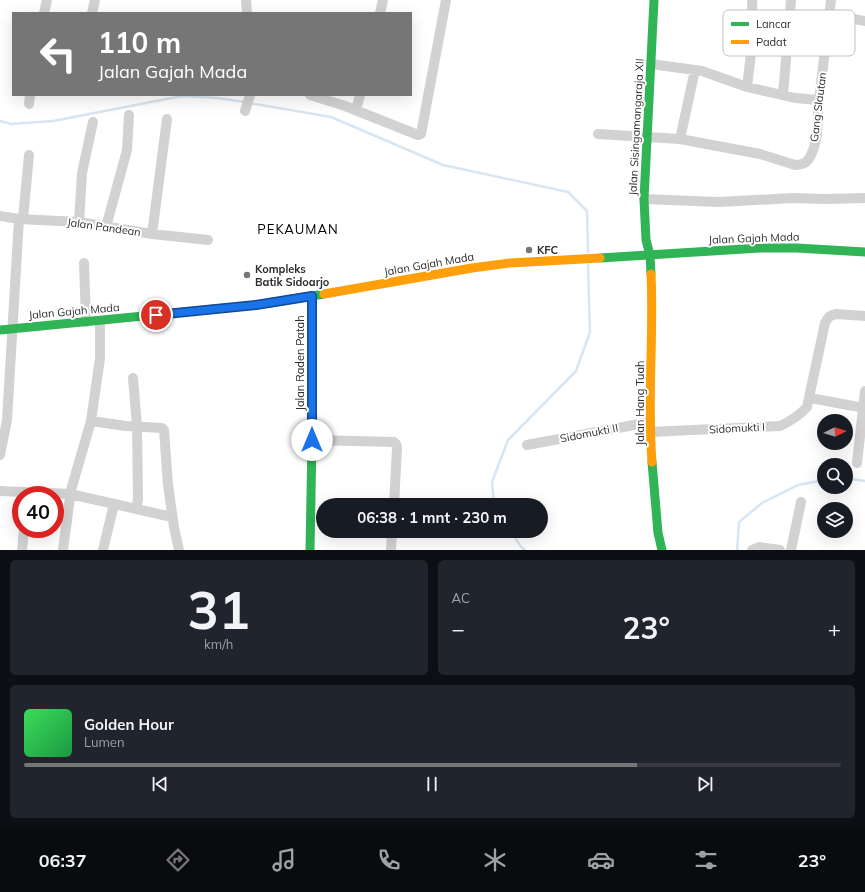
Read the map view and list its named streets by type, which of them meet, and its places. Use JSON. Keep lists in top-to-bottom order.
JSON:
{
  "streets": {
    "main road": [
      "Jalan Sisingamangaraja XII",
      "Jalan Gajah Mada",
      "Jalan Raden Patah",
      "Jalan Hang Tuah"
    ],
    "street": [
      "Gang Slautan",
      "Jalan Pandean",
      "Sidomukti I",
      "Sidomukti II"
    ]
  },
  "crossings": [
    ["Jalan Sisingamangaraja XII", "Jalan Gajah Mada"],
    ["Jalan Sisingamangaraja XII", "Jalan Hang Tuah"],
    ["Jalan Gajah Mada", "Jalan Raden Patah"],
    ["Jalan Gajah Mada", "Jalan Hang Tuah"],
    ["Jalan Hang Tuah", "Sidomukti I"],
    ["Jalan Hang Tuah", "Sidomukti II"]
  ],
  "districts": ["PEKAUMAN"],
  "places": ["KFC", "Kompleks Batik Sidoarjo"],
  "legend": ["Lancar", "Padat"],
  "north": "right",
  "page": {
    "turn": ["110 m", "Jalan Gajah Mada"],
    "limit": "40",
    "trip": "06:38 · 1 mnt · 230 m",
    "tile": [
      ["31", "km/h"],
      "AC"
    ],
    "heat": ["−", "23°", "+"],
    "song": ["Golden Hour", "Lumen"],
    "tabs": ["06:37", "23°"]
  }
}
